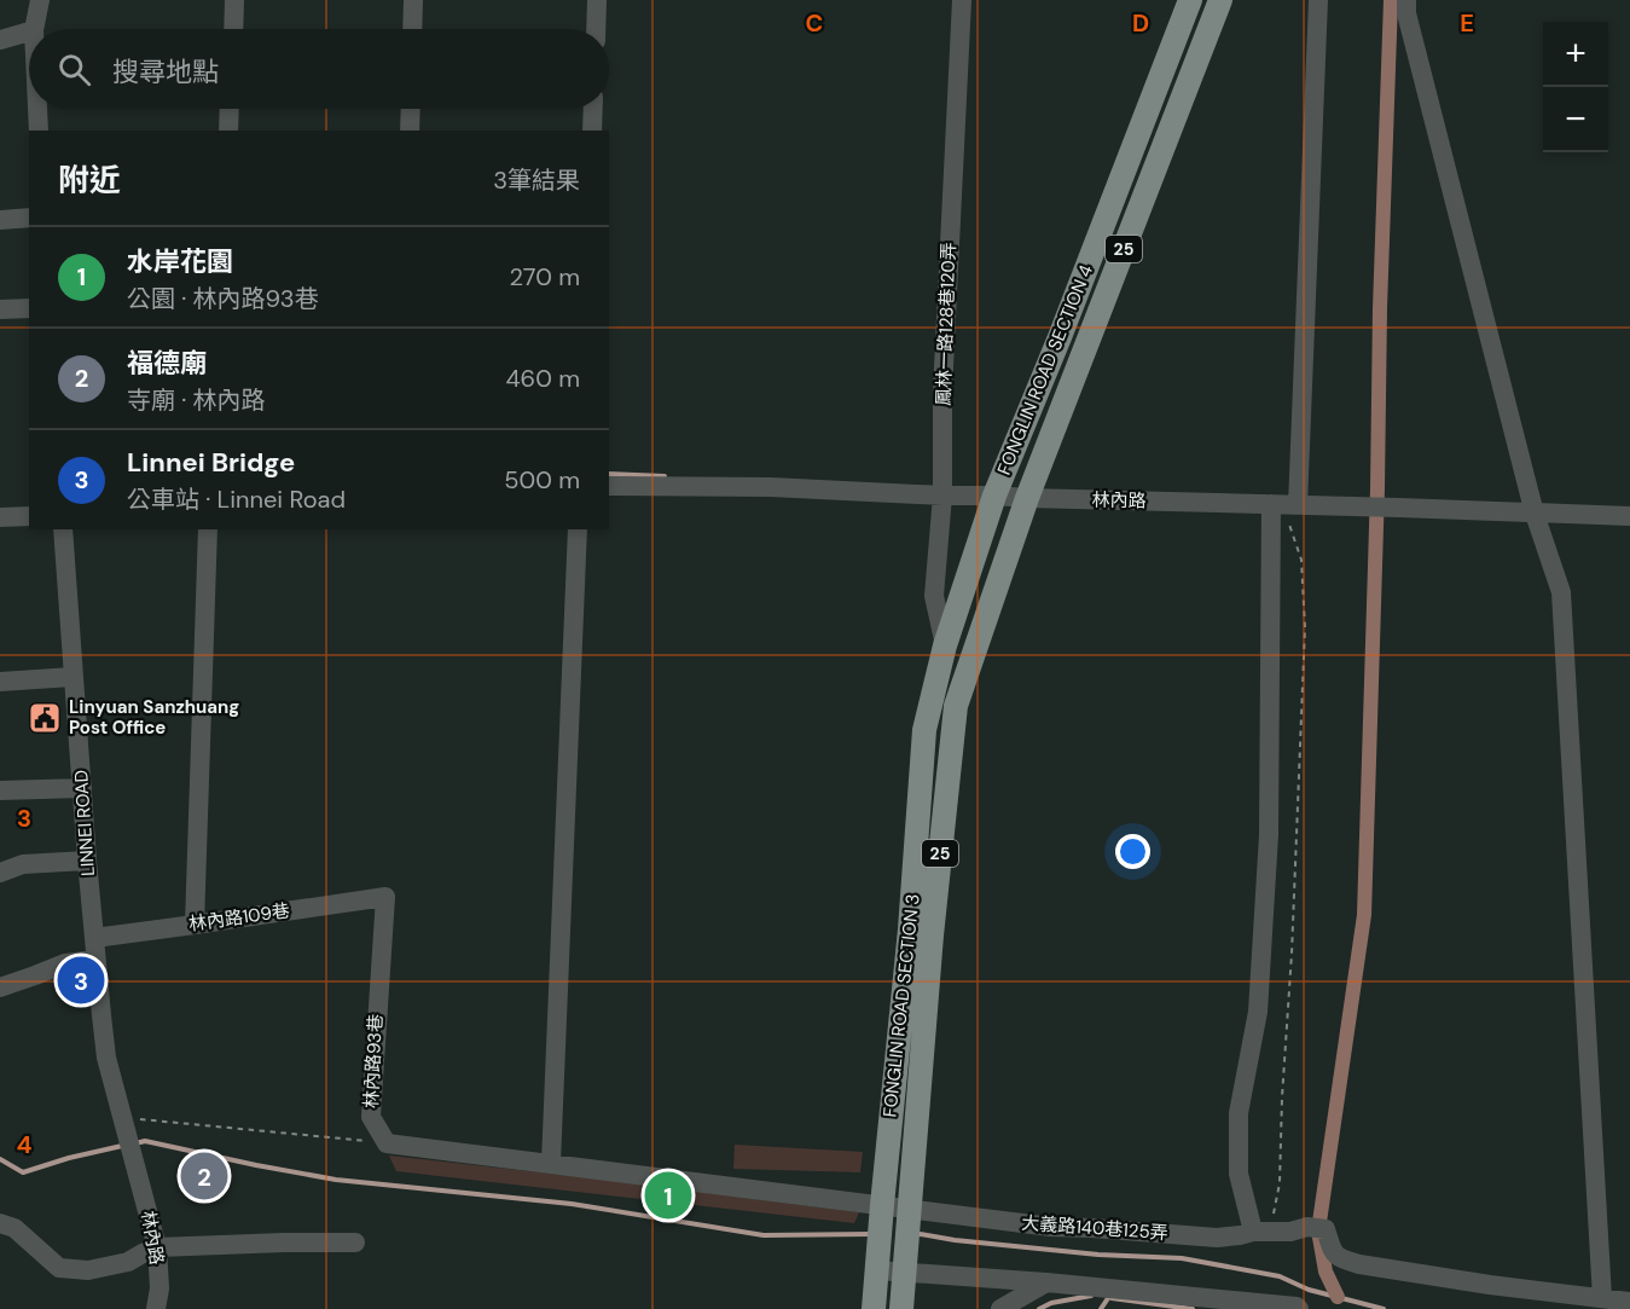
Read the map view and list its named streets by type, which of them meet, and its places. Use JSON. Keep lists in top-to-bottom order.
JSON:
{
  "streets": {
    "main road": ["25", "FONGLIN ROAD SECTION 4", "FONGLIN ROAD SECTION 3"],
    "street": [
      "鳳林一路128巷120弄",
      "林內路",
      "LINNEI ROAD",
      "林內路109巷",
      "林內路93巷",
      "大義路140巷125弄"
    ]
  },
  "crossings": [
    ["鳳林一路128巷120弄", "林內路"],
    ["鳳林一路128巷120弄", "FONGLIN ROAD SECTION 3"],
    ["FONGLIN ROAD SECTION 4", "林內路"],
    ["FONGLIN ROAD SECTION 4", "FONGLIN ROAD SECTION 3"],
    ["林內路", "LINNEI ROAD"],
    ["林內路", "FONGLIN ROAD SECTION 3"],
    ["LINNEI ROAD", "林內路109巷"],
    ["林內路109巷", "林內路93巷"],
    ["FONGLIN ROAD SECTION 3", "大義路140巷125弄"]
  ],
  "places": {
    "public building": ["Linyuan Sanzhuang Post Office"]
  },
  "page": {
    "map_buttons": ["+", "−"],
    "search": "搜尋地點",
    "heading": ["附近", "3筆結果"],
    "list": [
      {
        "mark": "1",
        "name": "水岸花園",
        "note": "公園 · 林內路93巷",
        "value": "270 m"
      },
      {
        "mark": "2",
        "name": "福德廟",
        "note": "寺廟 · 林內路",
        "value": "460 m"
      },
      {
        "mark": "3",
        "name": "Linnei Bridge",
        "note": "公車站 · Linnei Road",
        "value": "500 m"
      }
    ],
    "pins": ["3", "2", "1"]
  },
  "grid": {
    "columns": ["C", "D", "E"],
    "rows": ["3", "4"]
  }
}
